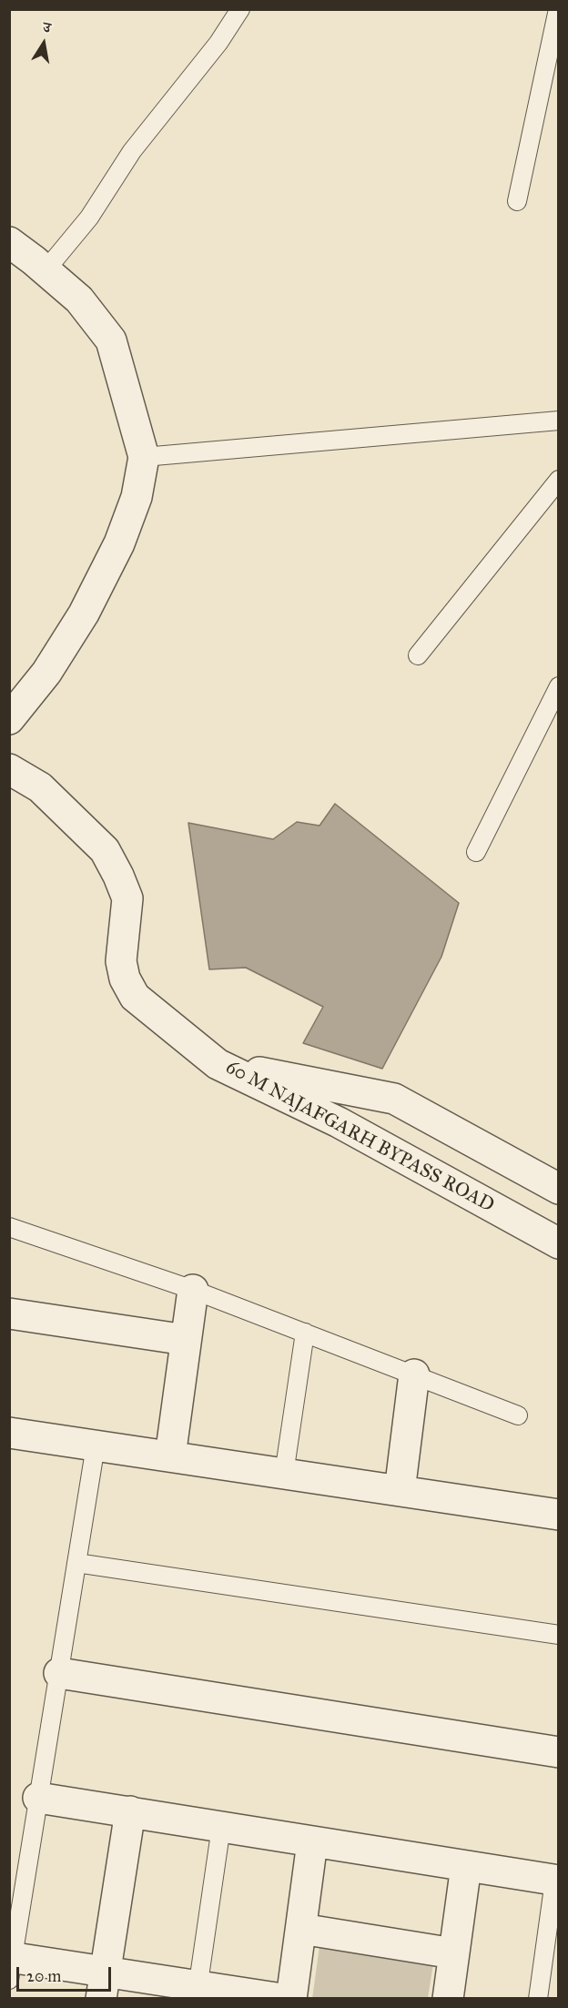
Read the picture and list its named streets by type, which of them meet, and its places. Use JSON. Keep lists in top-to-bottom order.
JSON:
{
  "streets": {
    "street": ["60 M NAJAFGARH BYPASS ROAD"]
  },
  "scale_bar": "20 m",
  "north": "top"
}
